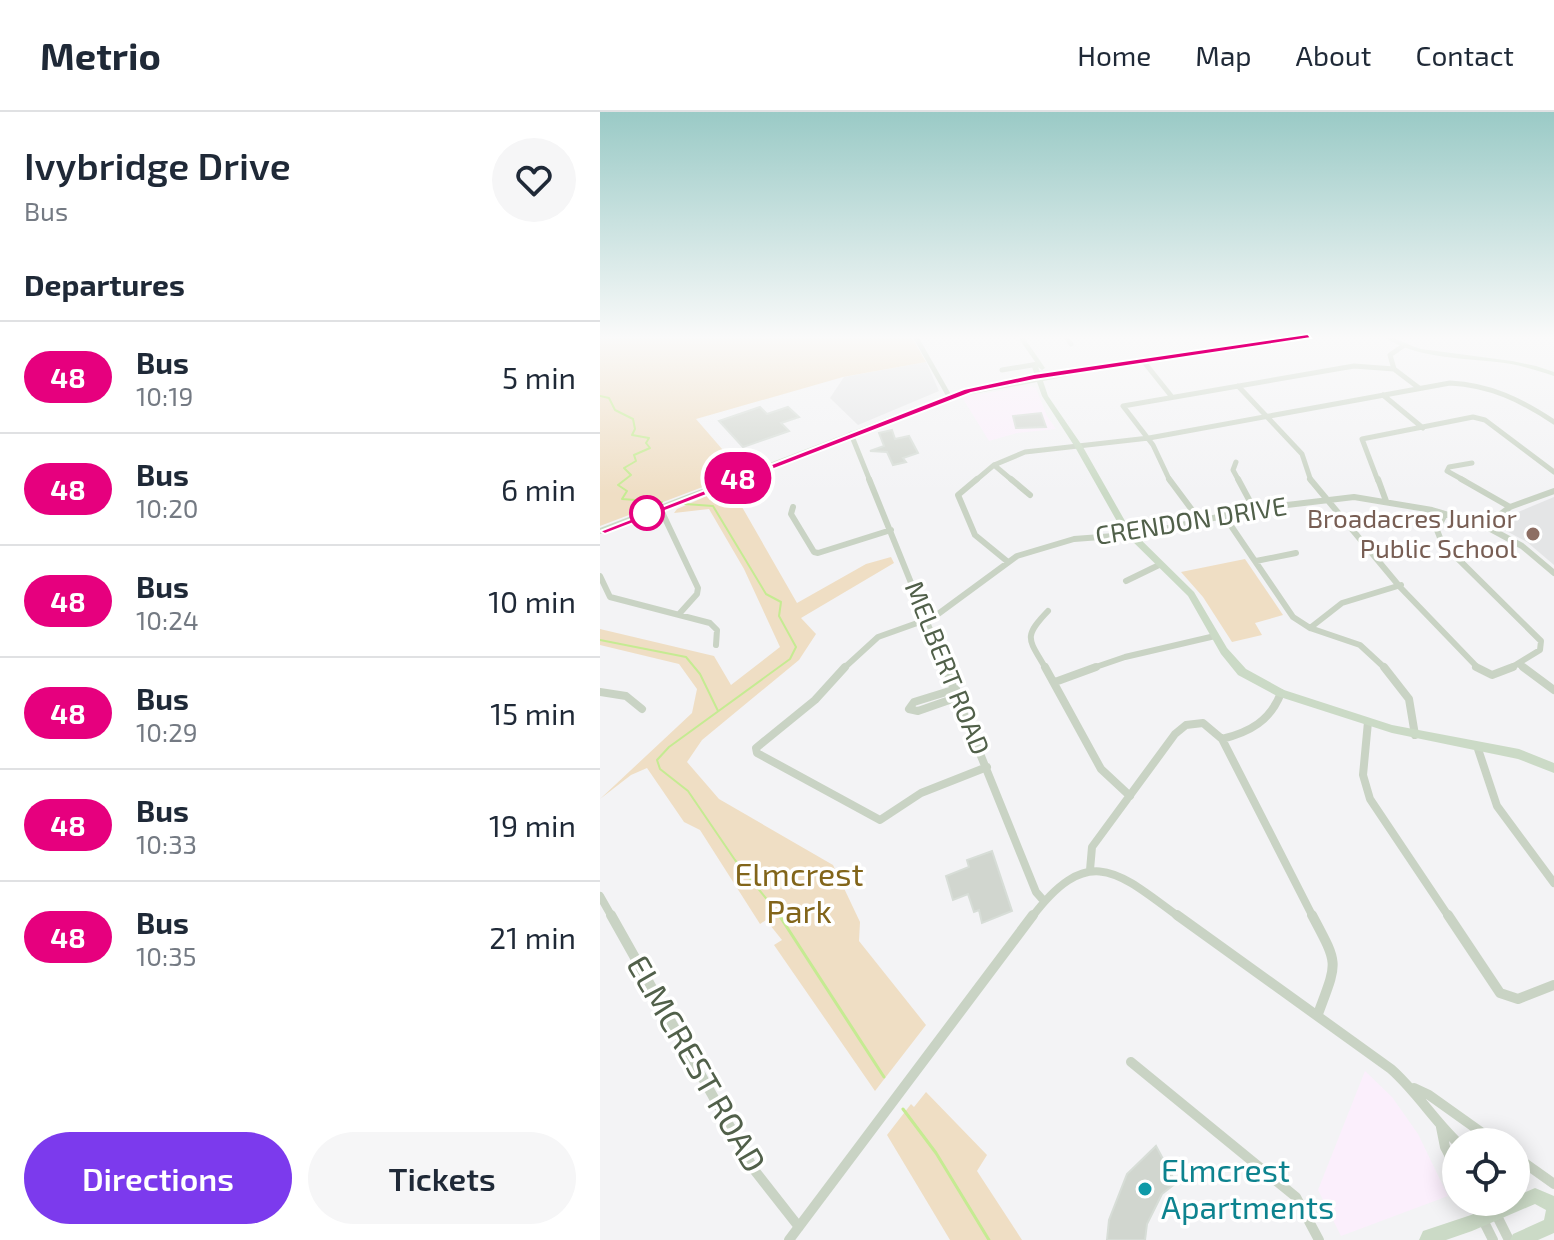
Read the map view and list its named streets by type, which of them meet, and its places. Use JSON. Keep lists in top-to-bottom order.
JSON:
{
  "streets": {
    "street": ["CRENDON DRIVE", "MELBERT ROAD", "ELMCREST ROAD"]
  },
  "crossings": [
    ["CRENDON DRIVE", "MELBERT ROAD"]
  ],
  "parks": ["Elmcrest Park"],
  "places": ["Broadacres Junior Public School", "Elmcrest Apartments"],
  "lines": ["bus line 48"],
  "page": {
    "header": "Metrio",
    "nav": [
      "Home",
      "Map",
      "About",
      "Contact"
    ],
    "heading": [
      ["Ivybridge Drive", "Bus"],
      "Departures"
    ],
    "on_map": "48",
    "list": [
      {
        "mark": "48",
        "name": "Bus",
        "note": "10:19",
        "value": "5 min"
      },
      {
        "mark": "48",
        "name": "Bus",
        "note": "10:20",
        "value": "6 min"
      },
      {
        "mark": "48",
        "name": "Bus",
        "note": "10:24",
        "value": "10 min"
      },
      {
        "mark": "48",
        "name": "Bus",
        "note": "10:29",
        "value": "15 min"
      },
      {
        "mark": "48",
        "name": "Bus",
        "note": "10:33",
        "value": "19 min"
      },
      {
        "mark": "48",
        "name": "Bus",
        "note": "10:35",
        "value": "21 min"
      }
    ],
    "buttons": ["Directions", "Tickets"]
  }
}
